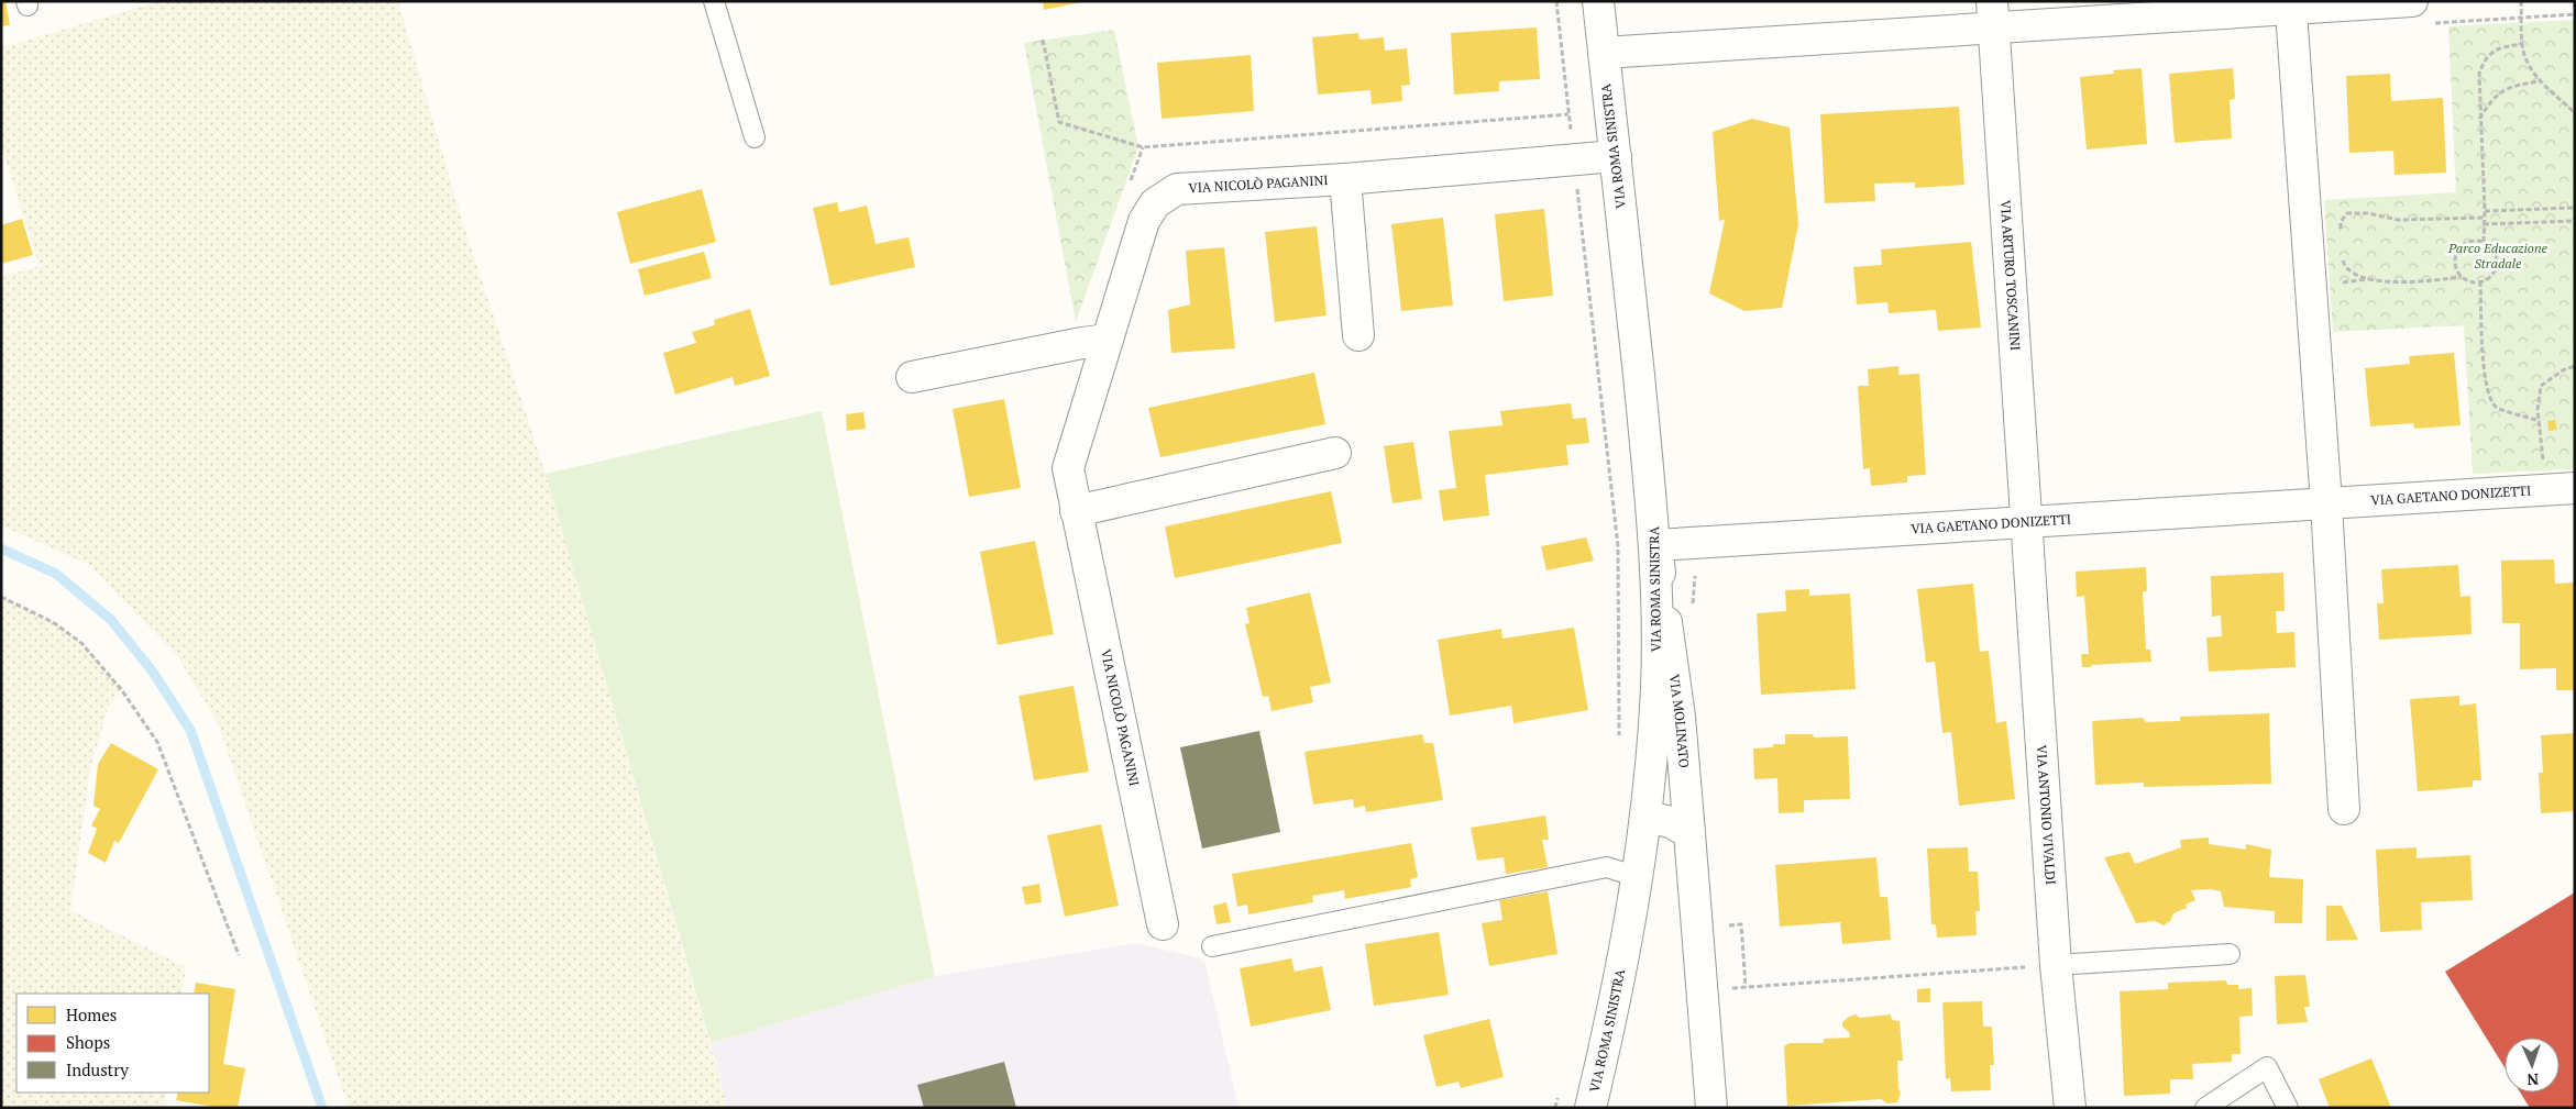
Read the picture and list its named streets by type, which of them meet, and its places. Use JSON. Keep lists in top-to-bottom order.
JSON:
{
  "streets": {
    "street": [
      "VIA ROMA SINISTRA",
      "VIA NICOLÒ PAGANINI",
      "VIA ARTURO TOSCANINI",
      "VIA GAETANO DONIZETTI",
      "VIA MOLINATO",
      "VIA ANTONIO VIVALDI"
    ]
  },
  "crossings": [
    ["VIA ROMA SINISTRA", "VIA NICOLÒ PAGANINI"],
    ["VIA ROMA SINISTRA", "VIA GAETANO DONIZETTI"],
    ["VIA ROMA SINISTRA", "VIA MOLINATO"],
    ["VIA ARTURO TOSCANINI", "VIA GAETANO DONIZETTI"],
    ["VIA ARTURO TOSCANINI", "VIA ANTONIO VIVALDI"],
    ["VIA GAETANO DONIZETTI", "VIA MOLINATO"],
    ["VIA GAETANO DONIZETTI", "VIA ANTONIO VIVALDI"]
  ],
  "parks": ["Parco Educazione Stradale"],
  "legend": ["Homes", "Shops", "Industry"],
  "north": "bottom"
}
